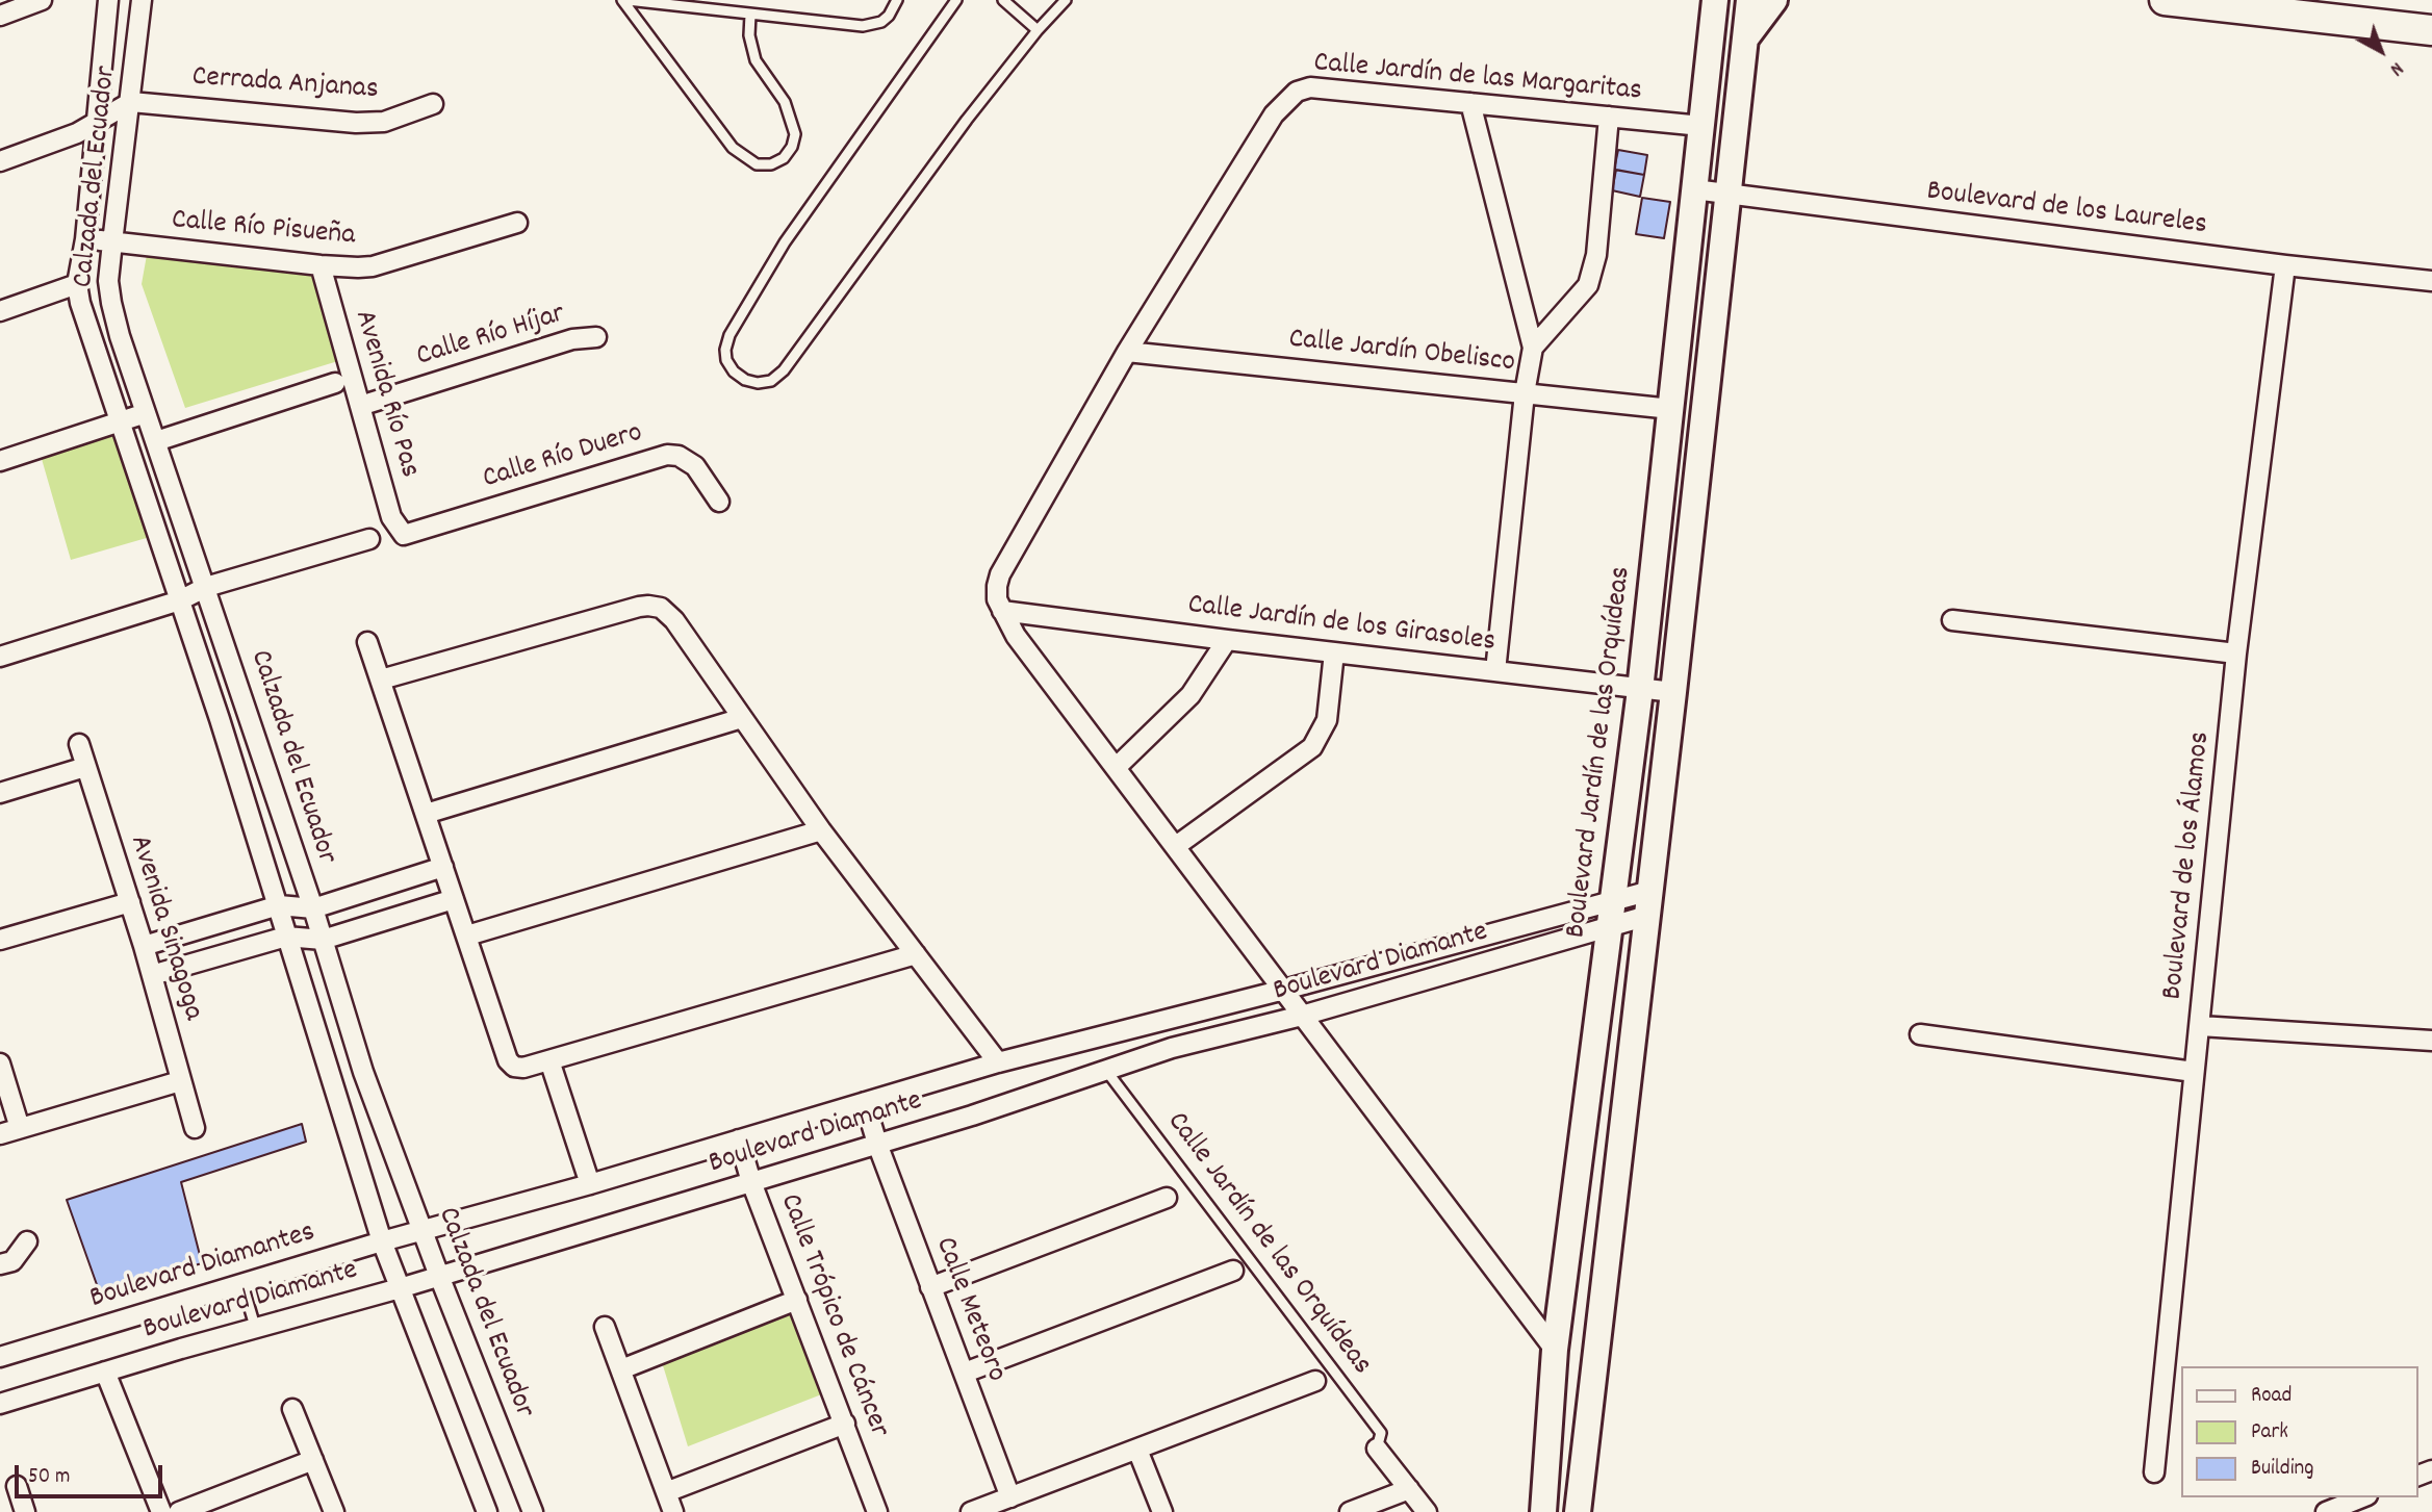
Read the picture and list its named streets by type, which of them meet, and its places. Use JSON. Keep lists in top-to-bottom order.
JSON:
{
  "streets": {
    "street": [
      "Calle Jardín de las Margaritas",
      "Cerrada Anjanas",
      "Calzada del Ecuador",
      "Boulevard de los Laureles",
      "Calle Río Pisueña",
      "Calle Río Híjar",
      "Calle Jardín Obelisco",
      "Avenida Río Pas",
      "Calle Río Duero",
      "Calle Jardín de los Girasoles",
      "Boulevard Jardín de las Orquídeas",
      "Boulevard de los Álamos",
      "Avenida Sinagoga",
      "Boulevard Diamante",
      "Boulevard Diamantes",
      "Calle Meteoro",
      "Calle Trópico de Cáncer"
    ],
    "lane": ["Calle Jardín de las Orquídeas"]
  },
  "crossings": [
    ["Calle Jardín de las Margaritas", "Calle Jardín Obelisco"],
    ["Calle Jardín de las Margaritas", "Calle Jardín de los Girasoles"],
    ["Calle Jardín de las Margaritas", "Boulevard Jardín de las Orquídeas"],
    ["Cerrada Anjanas", "Calzada del Ecuador"],
    ["Calzada del Ecuador", "Calle Río Pisueña"],
    ["Calzada del Ecuador", "Boulevard Diamante"],
    ["Calzada del Ecuador", "Boulevard Diamantes"],
    ["Boulevard de los Laureles", "Boulevard Jardín de las Orquídeas"],
    ["Boulevard de los Laureles", "Boulevard de los Álamos"],
    ["Calle Río Pisueña", "Avenida Río Pas"],
    ["Calle Río Híjar", "Avenida Río Pas"],
    ["Calle Jardín Obelisco", "Boulevard Jardín de las Orquídeas"],
    ["Avenida Río Pas", "Calle Río Duero"],
    ["Calle Jardín de los Girasoles", "Boulevard Jardín de las Orquídeas"],
    ["Boulevard Jardín de las Orquídeas", "Boulevard Diamante"],
    ["Boulevard Diamante", "Calle Jardín de las Orquídeas"],
    ["Boulevard Diamante", "Boulevard Diamantes"],
    ["Boulevard Diamante", "Calle Meteoro"],
    ["Boulevard Diamante", "Calle Trópico de Cáncer"]
  ],
  "legend": ["Road", "Park", "Building"],
  "scale_bar": "50 m",
  "north": "bottom right"
}
